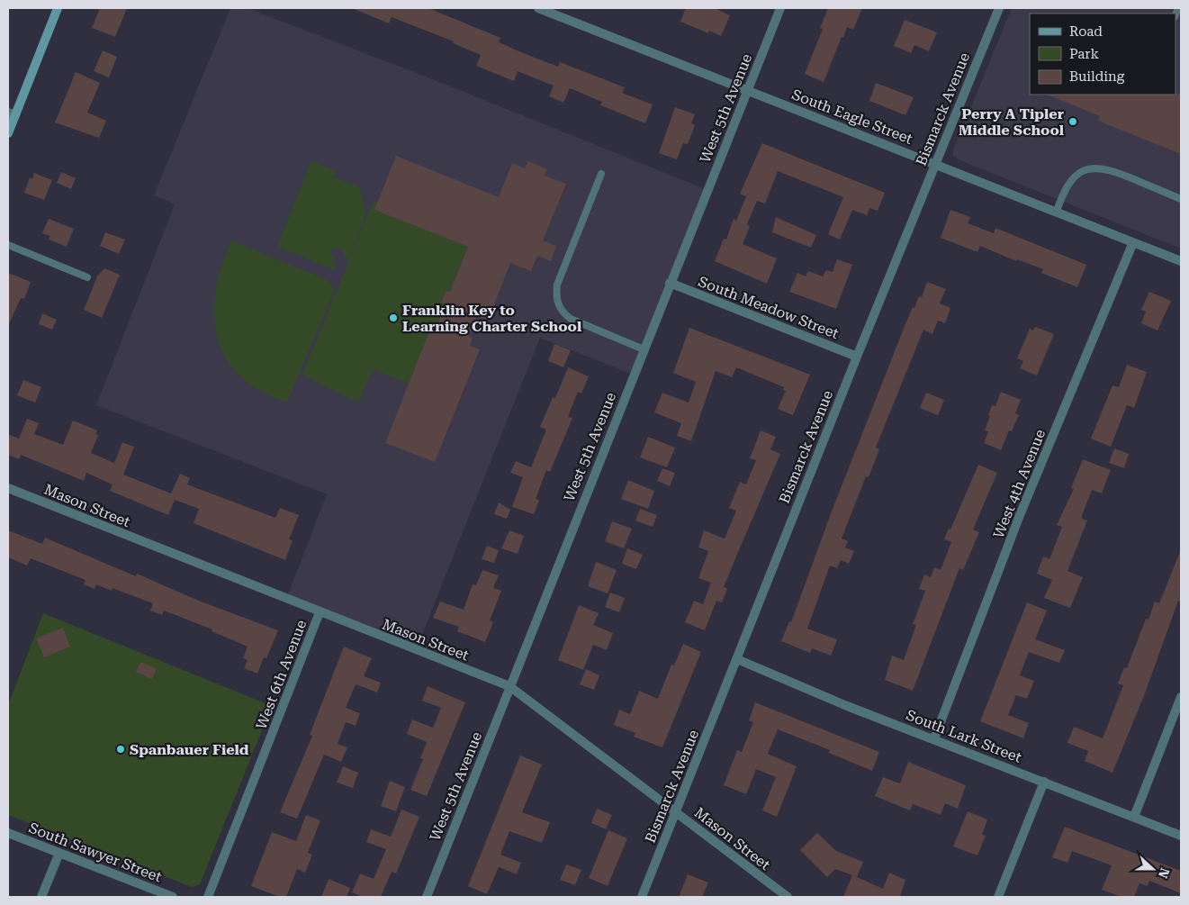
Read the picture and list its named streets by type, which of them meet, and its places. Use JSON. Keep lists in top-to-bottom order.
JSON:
{
  "streets": {
    "street": [
      "West 5th Avenue",
      "Bismarck Avenue",
      "South Eagle Street",
      "South Meadow Street",
      "West 4th Avenue",
      "Mason Street",
      "West 6th Avenue",
      "South Lark Street",
      "South Sawyer Street"
    ]
  },
  "crossings": [
    ["West 5th Avenue", "South Eagle Street"],
    ["West 5th Avenue", "South Meadow Street"],
    ["West 5th Avenue", "Mason Street"],
    ["Bismarck Avenue", "South Eagle Street"],
    ["Bismarck Avenue", "South Meadow Street"],
    ["Bismarck Avenue", "Mason Street"],
    ["Bismarck Avenue", "South Lark Street"],
    ["South Eagle Street", "West 4th Avenue"],
    ["West 4th Avenue", "South Lark Street"],
    ["Mason Street", "West 6th Avenue"]
  ],
  "places": ["Perry A Tipler Middle School", "Franklin Key to Learning Charter School", "Spanbauer Field"],
  "legend": ["Road", "Park", "Building"],
  "north": "right"
}
